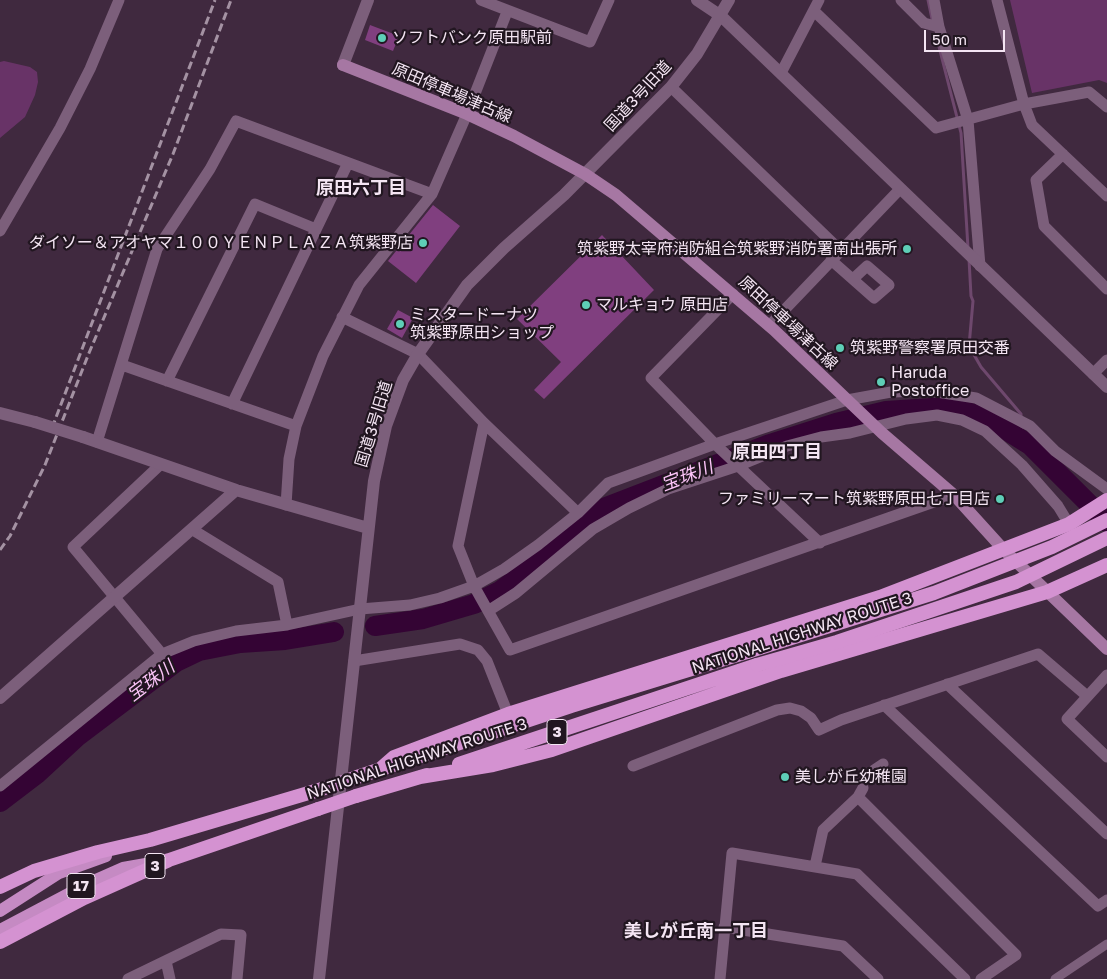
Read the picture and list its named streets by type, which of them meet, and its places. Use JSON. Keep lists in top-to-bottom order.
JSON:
{
  "streets": {
    "highway": ["NATIONAL HIGHWAY ROUTE 3", "3"],
    "main road": ["原田停車場津古線", "17"],
    "street": ["国道3号旧道"]
  },
  "crossings": [
    ["原田停車場津古線", "国道3号旧道"],
    ["NATIONAL HIGHWAY ROUTE 3", "17"]
  ],
  "districts": ["原田六丁目", "原田四丁目", "美しが丘南一丁目"],
  "water": ["宝珠川"],
  "places": [
    "ソフトバンク原田駅前",
    "ダイソー＆アオヤマ１００ＹＥＮＰＬＡＺＡ筑紫野店",
    "筑紫野太宰府消防組合筑紫野消防署南出張所",
    "マルキョウ 原田店",
    "ミスタードーナツ 筑紫野原田ショップ",
    "筑紫野警察署原田交番",
    "Haruda Postoffice",
    "ファミリーマート筑紫野原田七丁目店",
    "美しが丘幼稚園"
  ],
  "scale_bar": "50 m"
}
